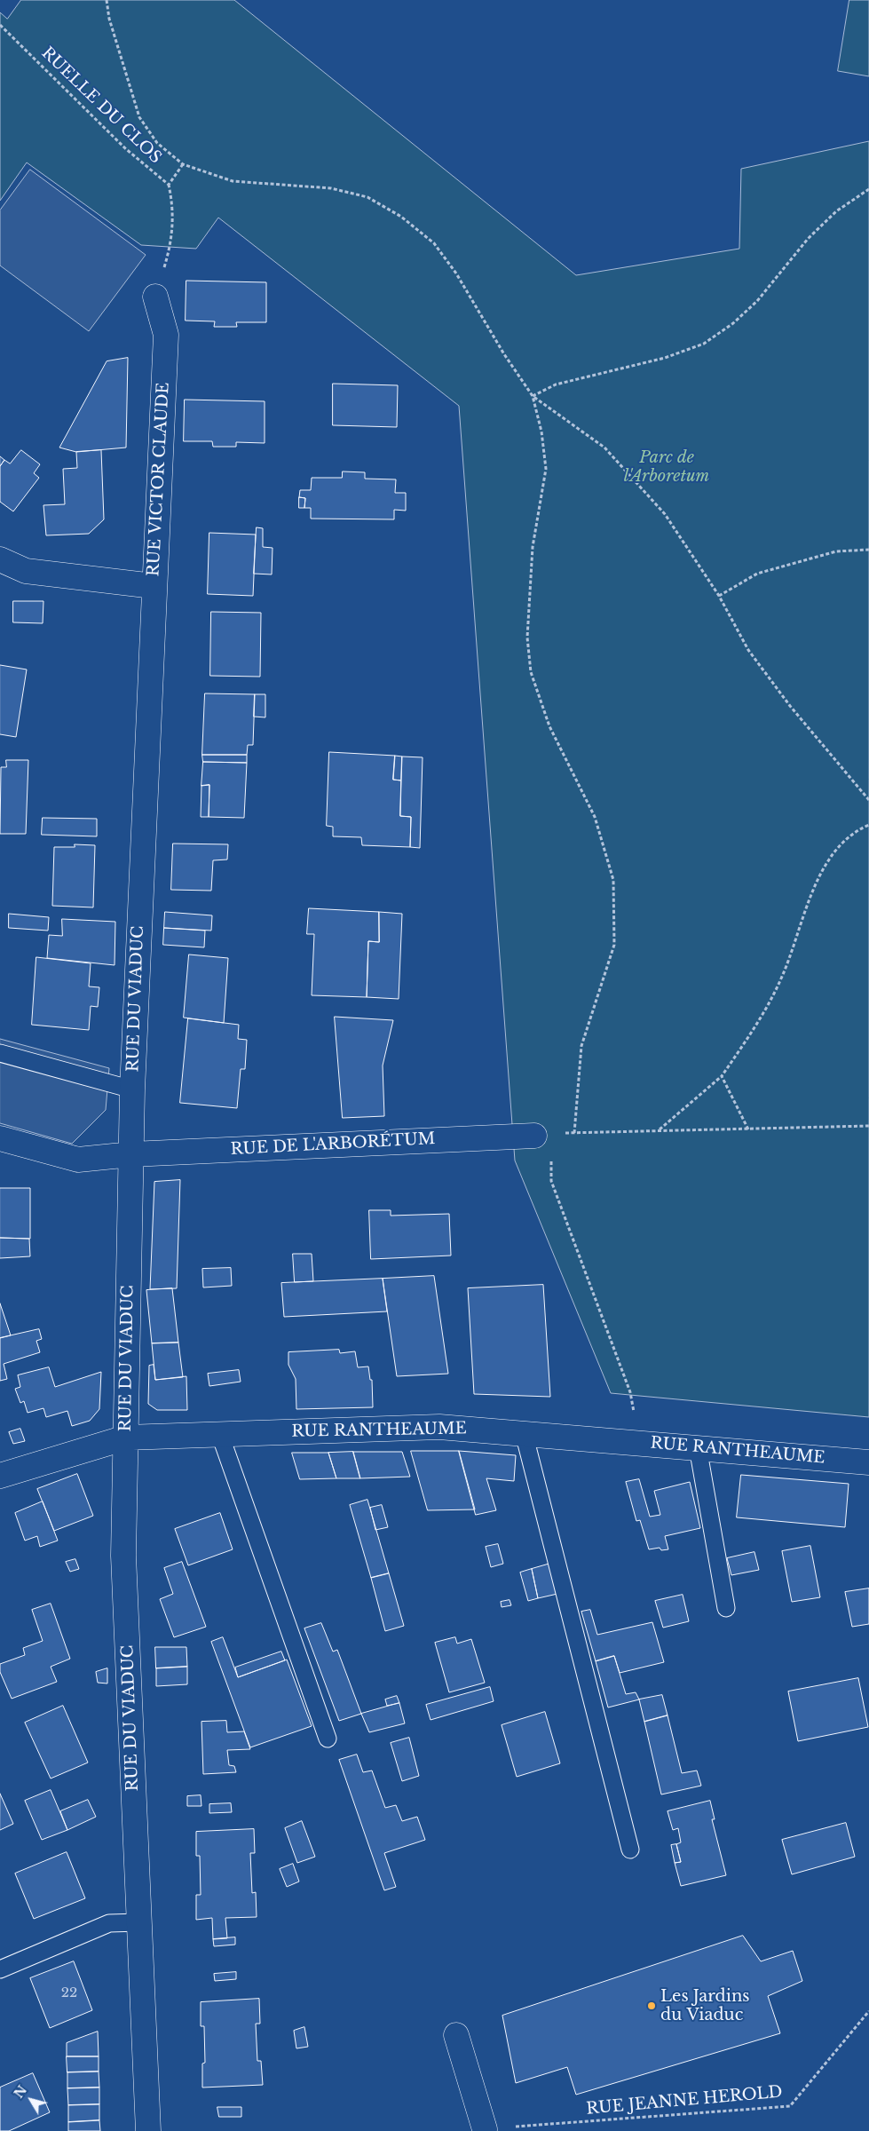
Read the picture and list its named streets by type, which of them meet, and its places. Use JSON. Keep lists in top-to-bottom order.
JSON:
{
  "streets": {
    "street": [
      "RUE VICTOR CLAUDE",
      "RUE DU VIADUC",
      "RUE DE L'ARBORÉTUM",
      "RUE RANTHEAUME"
    ],
    "path": ["RUELLE DU CLOS", "RUE JEANNE HEROLD"]
  },
  "crossings": [
    ["RUE VICTOR CLAUDE", "RUE DU VIADUC"],
    ["RUE DU VIADUC", "RUE DE L'ARBORÉTUM"],
    ["RUE DU VIADUC", "RUE RANTHEAUME"]
  ],
  "parks": ["Parc de l'Arboretum"],
  "places": ["Les Jardins du Viaduc"],
  "house_numbers": ["22"],
  "north": "top left"
}
